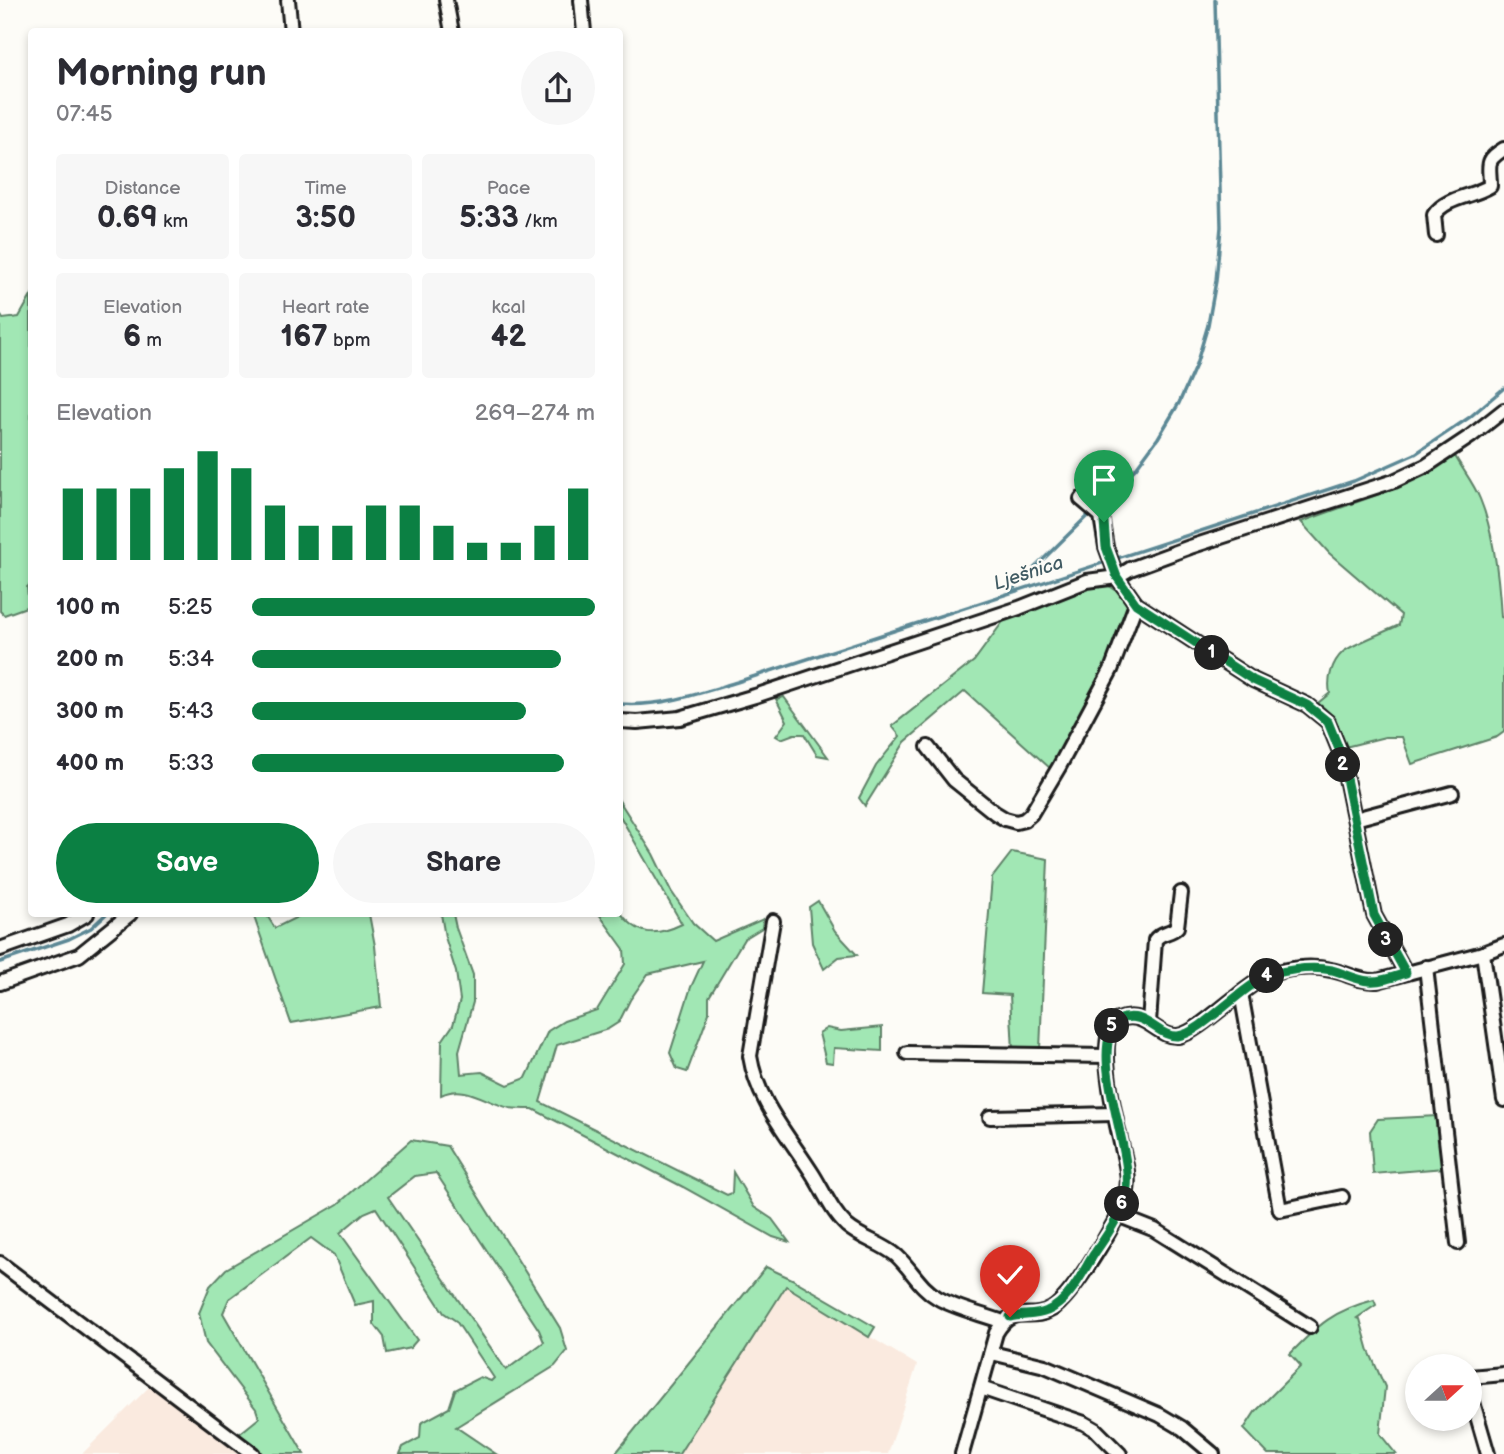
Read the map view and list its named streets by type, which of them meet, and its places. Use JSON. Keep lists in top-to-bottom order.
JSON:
{
  "water": ["Lješnica"],
  "north": "right",
  "page": {
    "heading": ["Morning run", "07:45"],
    "stats": [
      ["Distance", "0.69 km"],
      ["Time", "3:50"],
      ["Pace", "5:33 /km"],
      ["Elevation", "6 m"],
      ["Heart rate", "167 bpm"],
      ["kcal", "42"]
    ],
    "chart": ["Elevation", "269–274 m"],
    "list": [
      {
        "name": "100 m",
        "note": "5:25"
      },
      {
        "name": "200 m",
        "note": "5:34"
      },
      {
        "name": "300 m",
        "note": "5:43"
      },
      {
        "name": "400 m",
        "note": "5:33"
      }
    ],
    "pins": [
      "1",
      "2",
      "3",
      "4",
      "5",
      "6"
    ],
    "buttons": ["Save", "Share"]
  }
}
